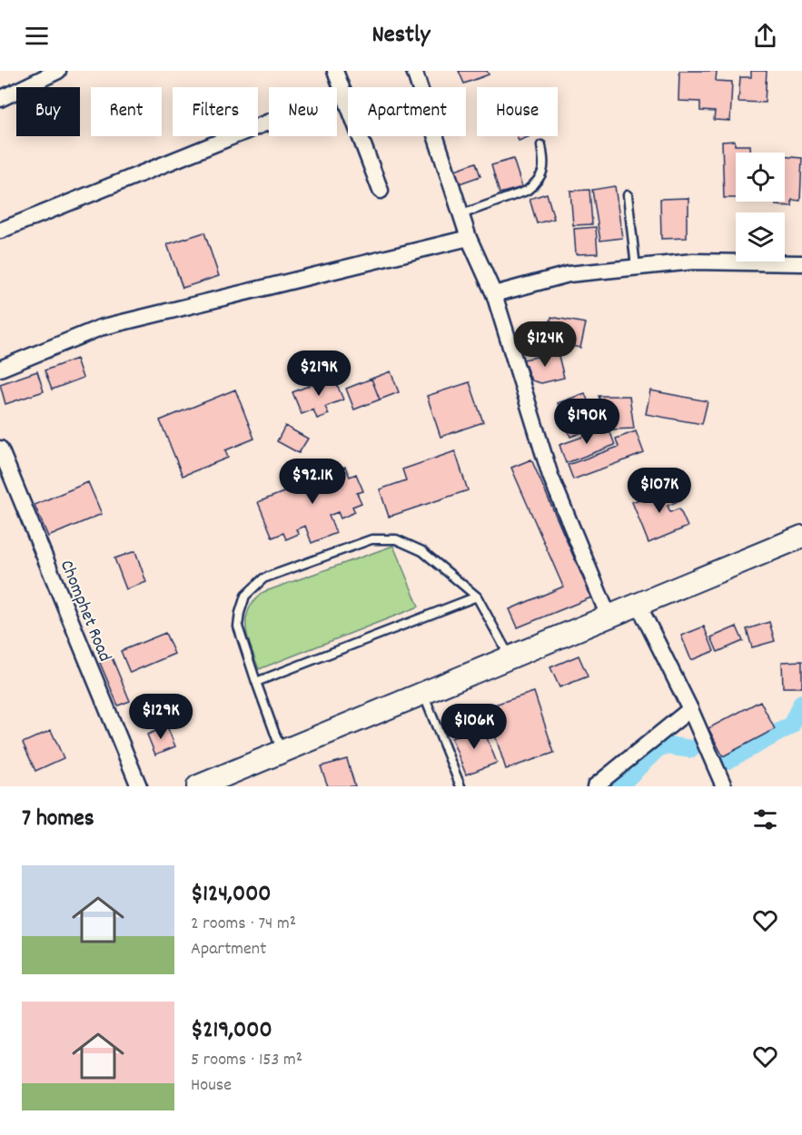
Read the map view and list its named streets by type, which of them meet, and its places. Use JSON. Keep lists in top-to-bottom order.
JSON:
{
  "streets": {
    "street": ["Chomphet Road"]
  },
  "page": {
    "header": "Nestly",
    "chip": [
      "Buy",
      "Rent",
      "Filters",
      "New",
      "Apartment",
      "House"
    ],
    "price": [
      "$124K",
      "$219K",
      "$190K",
      "$92.1K",
      "$107K",
      "$129K",
      "$106K"
    ],
    "heading": "7 homes",
    "list": [
      {
        "name": "$124,000",
        "note": "2 rooms · 74 m² · Apartment"
      },
      {
        "name": "$219,000",
        "note": "5 rooms · 153 m² · House"
      }
    ]
  }
}
